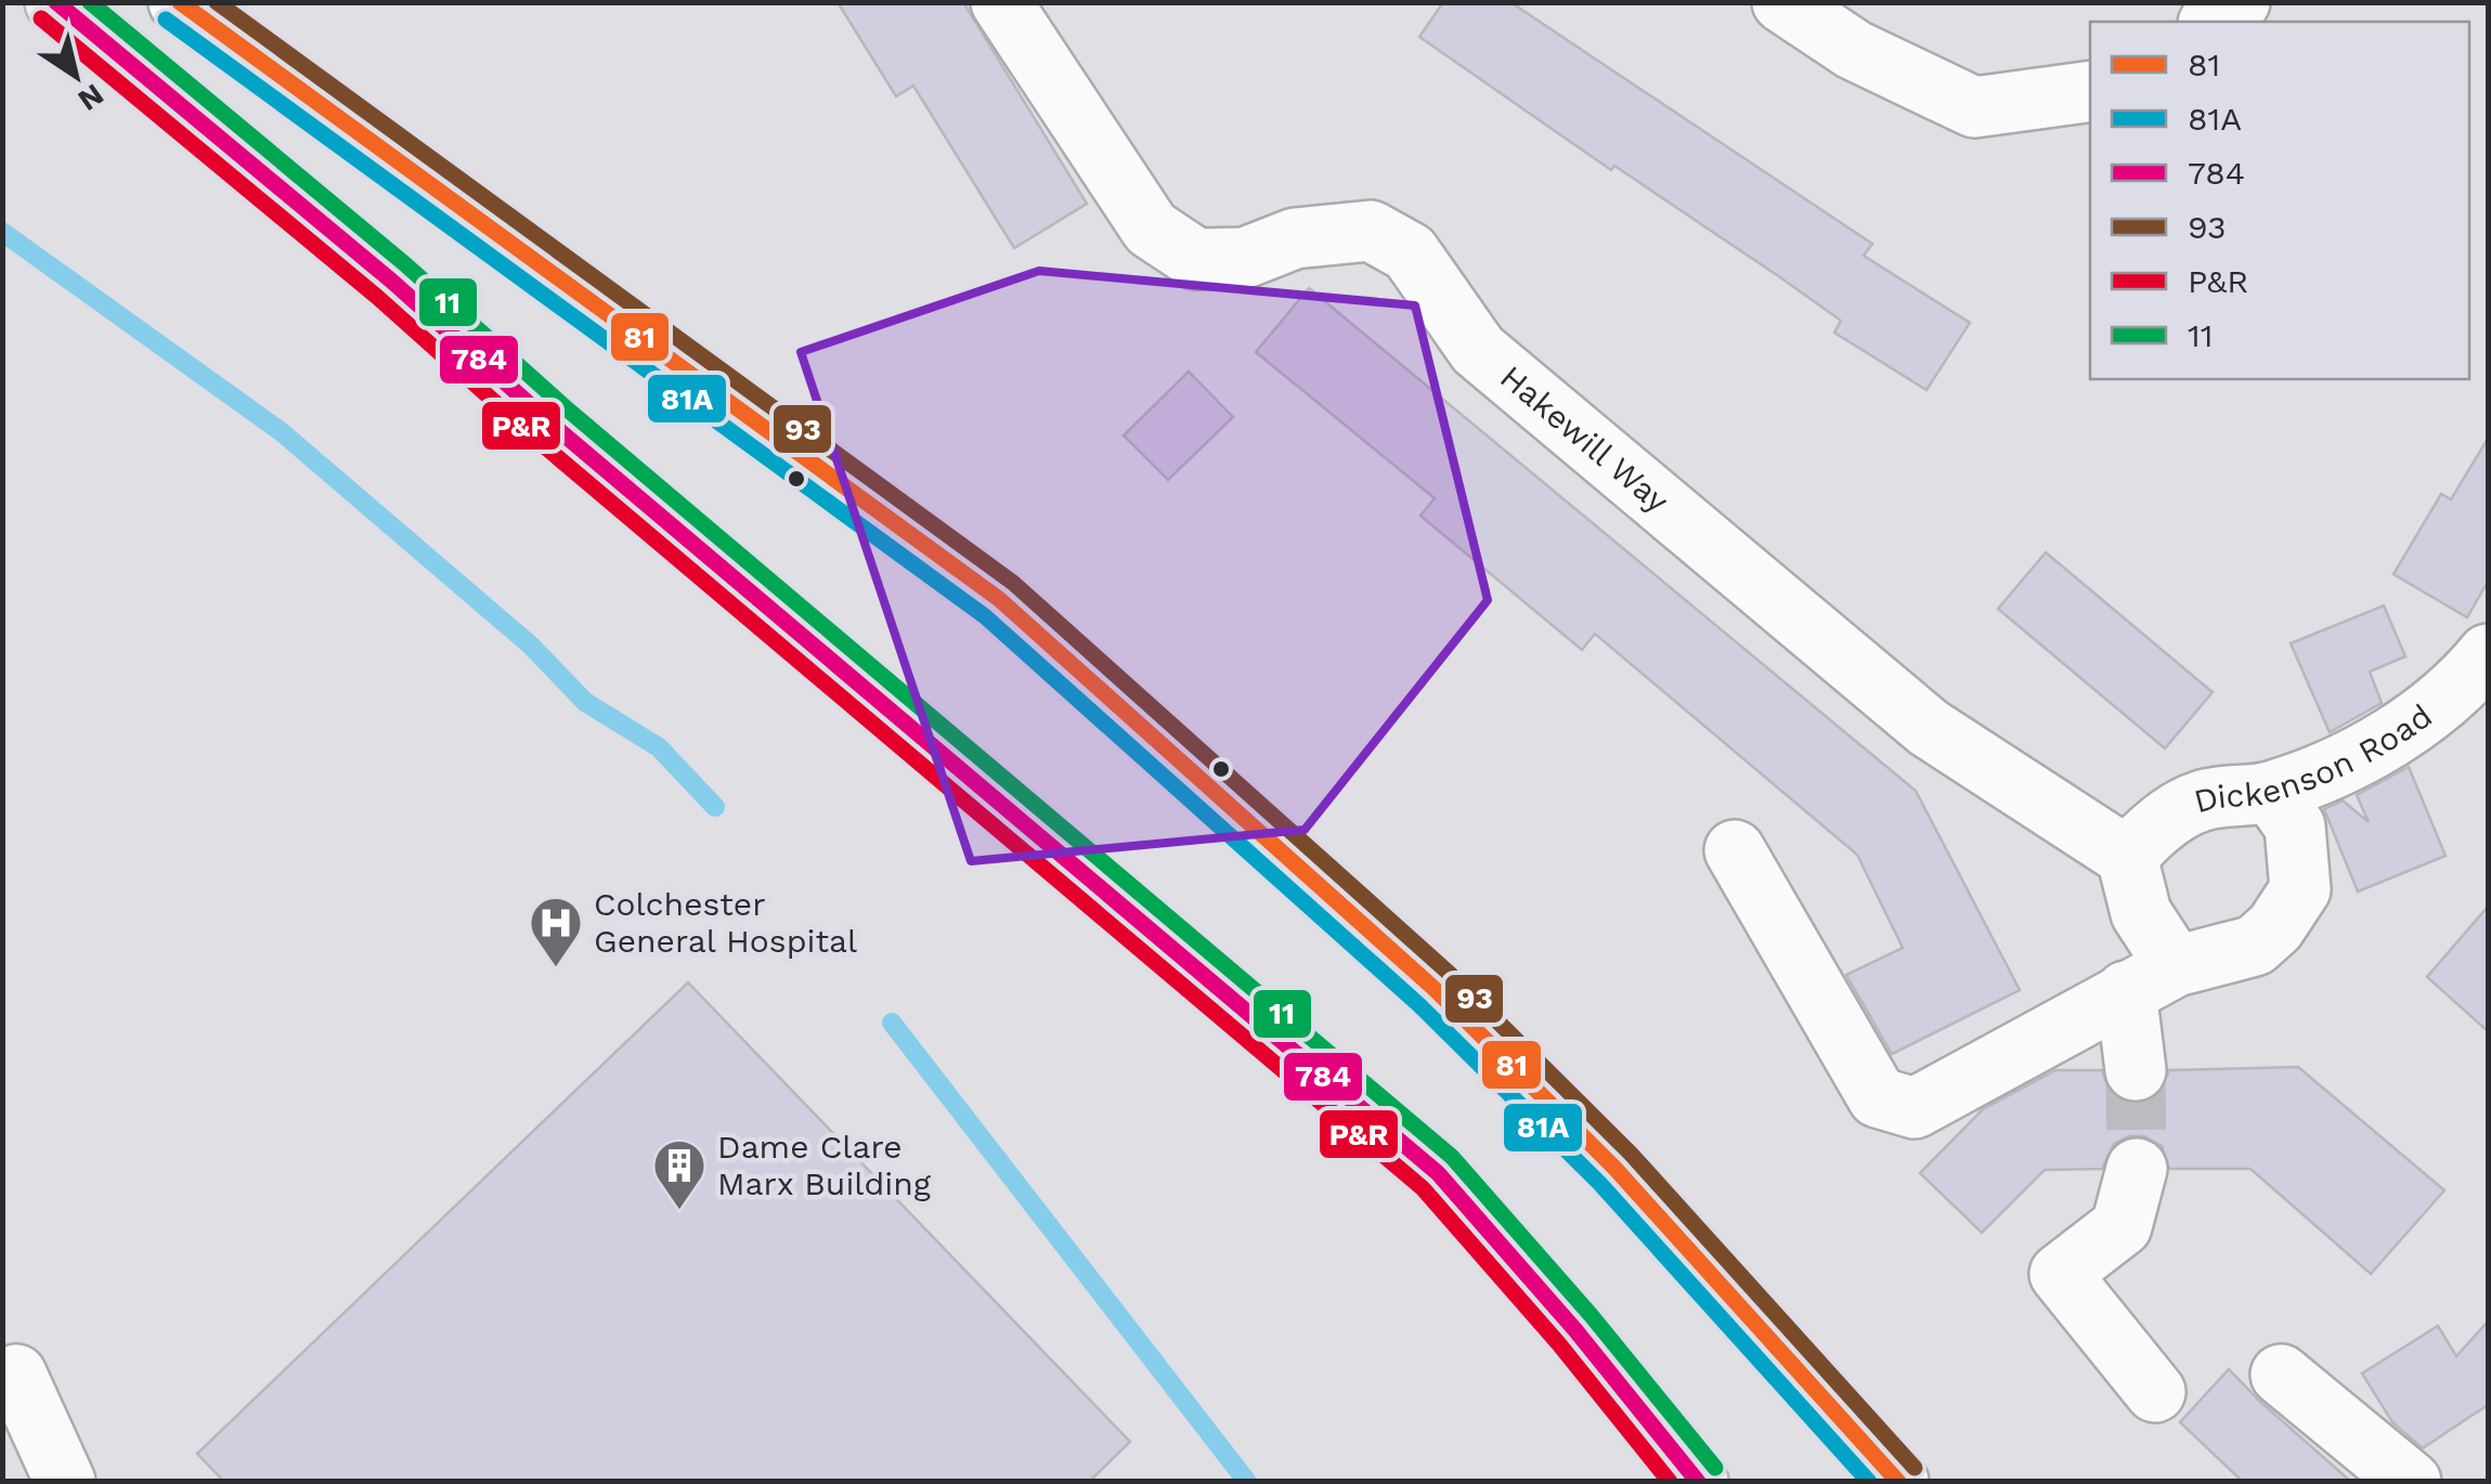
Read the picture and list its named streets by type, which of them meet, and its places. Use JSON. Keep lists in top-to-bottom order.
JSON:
{
  "streets": {
    "street": ["Hakewill Way", "Dickenson Road"]
  },
  "crossings": [
    ["Hakewill Way", "Dickenson Road"]
  ],
  "places": {
    "hospital": ["Colchester General Hospital"],
    "building": ["Dame Clare Marx Building"]
  },
  "lines": [
    "transit line 81",
    "transit line 784",
    "transit line 93",
    "transit line 11",
    "transit line P&R",
    "transit line 81A"
  ],
  "legend": [
    "81",
    "81A",
    "784",
    "93",
    "P&R",
    "11"
  ],
  "north": "bottom right"
}
